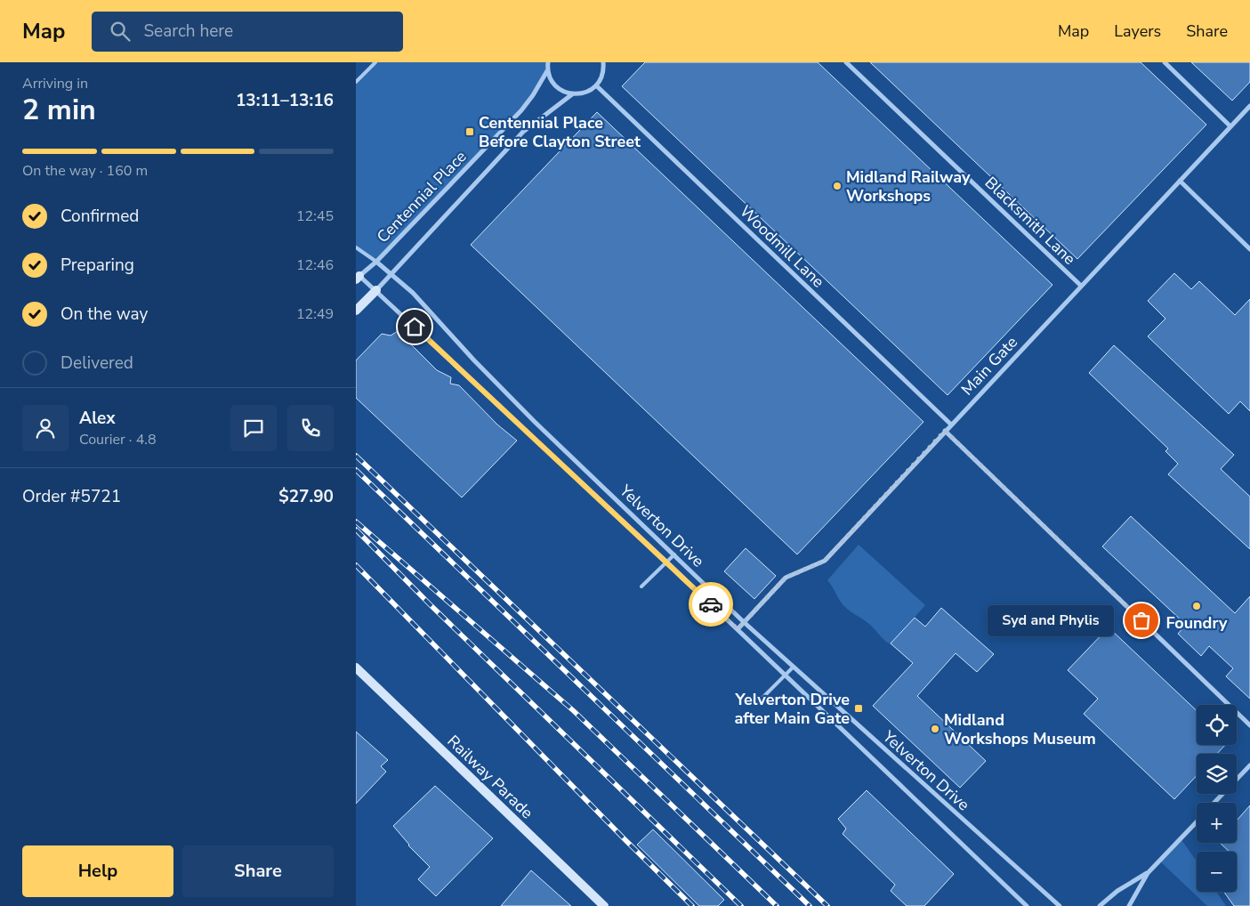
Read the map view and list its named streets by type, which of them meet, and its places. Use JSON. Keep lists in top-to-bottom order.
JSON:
{
  "streets": {
    "street": [
      "Centennial Place",
      "Blacksmith Lane",
      "Woodmill Lane",
      "Main Gate",
      "Yelverton Drive",
      "Railway Parade"
    ]
  },
  "crossings": [
    ["Centennial Place", "Yelverton Drive"],
    ["Blacksmith Lane", "Main Gate"],
    ["Woodmill Lane", "Main Gate"],
    ["Main Gate", "Yelverton Drive"]
  ],
  "places": {
    "transit": ["Centennial Place Before Clayton Street", "Yelverton Drive after Main Gate"],
    "other": [
      "Midland Railway Workshops",
      "Foundry",
      "Syd and Phylis",
      "Midland Workshops Museum"
    ]
  },
  "page": {
    "header": "Map",
    "search": "Search here",
    "nav": ["Map", "Layers", "Share"],
    "heading": ["2 min", "Arriving in", "13:11–13:16"],
    "panel": [
      "Alex",
      "Courier · 4.8",
      "Order #5721",
      "$27.90"
    ],
    "bar": "On the way · 160 m",
    "list": [
      ["Confirmed", "12:45"],
      ["Preparing", "12:46"],
      ["On the way", "12:49"],
      "Delivered"
    ],
    "bubble": "Syd and Phylis",
    "map_buttons": ["+", "−"],
    "buttons": ["Help", "Share"]
  }
}
